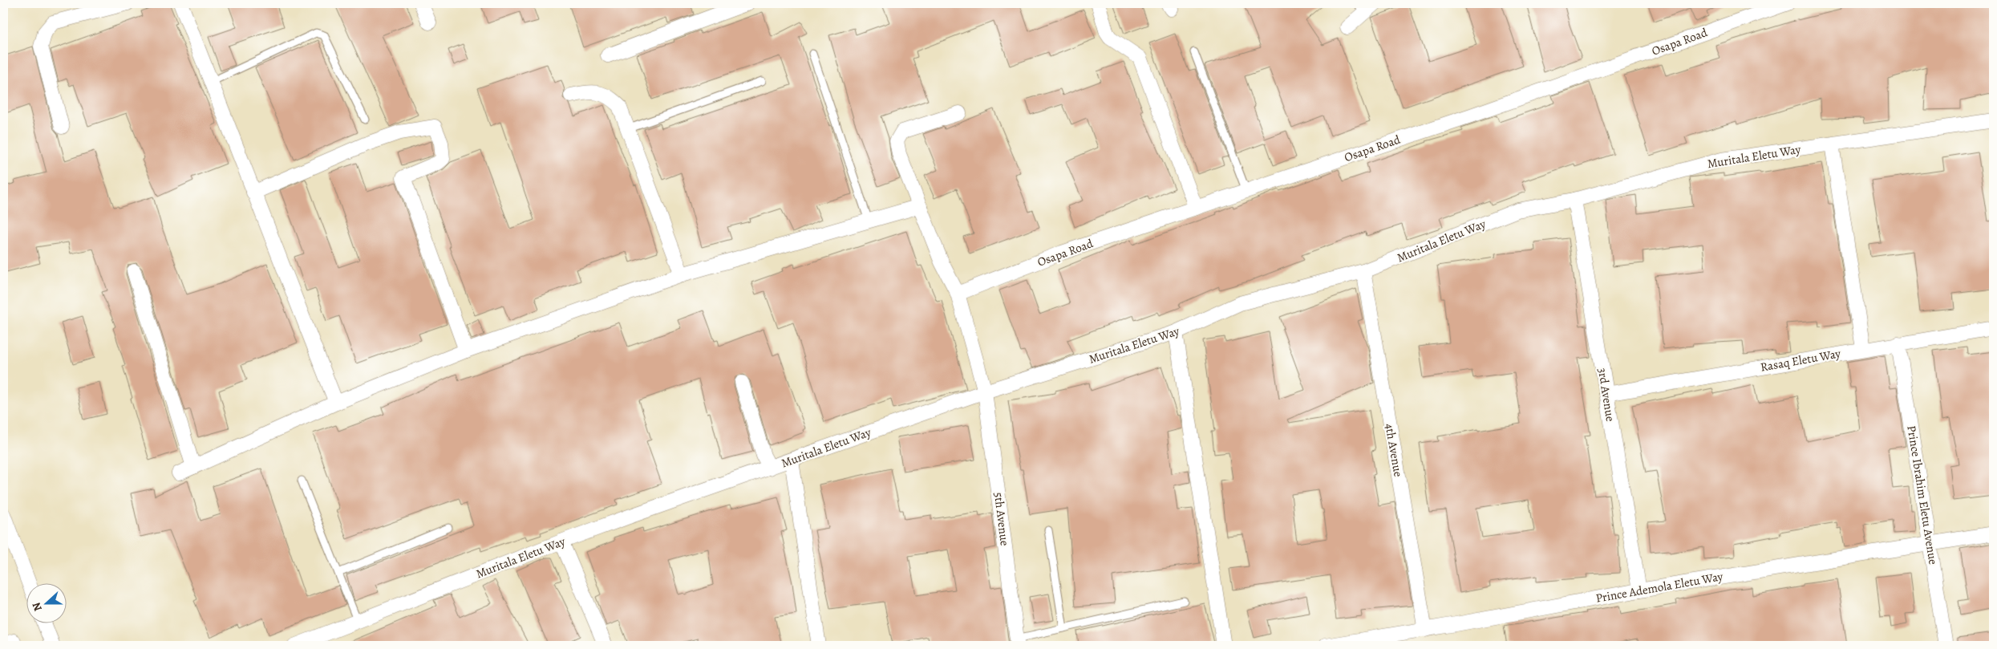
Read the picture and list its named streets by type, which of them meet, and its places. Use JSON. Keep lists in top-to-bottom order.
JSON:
{
  "streets": {
    "street": [
      "Osapa Road",
      "Muritala Eletu Way",
      "Rasaq Eletu Way",
      "3rd Avenue",
      "4th Avenue",
      "Prince Ibrahim Eletu Avenue",
      "5th Avenue",
      "Prince Ademola Eletu Way"
    ]
  },
  "crossings": [
    ["Osapa Road", "5th Avenue"],
    ["Muritala Eletu Way", "3rd Avenue"],
    ["Muritala Eletu Way", "4th Avenue"],
    ["Muritala Eletu Way", "5th Avenue"],
    ["Rasaq Eletu Way", "3rd Avenue"],
    ["Rasaq Eletu Way", "Prince Ibrahim Eletu Avenue"],
    ["3rd Avenue", "Prince Ademola Eletu Way"],
    ["4th Avenue", "Prince Ademola Eletu Way"],
    ["Prince Ibrahim Eletu Avenue", "Prince Ademola Eletu Way"]
  ],
  "north": "left"
}
